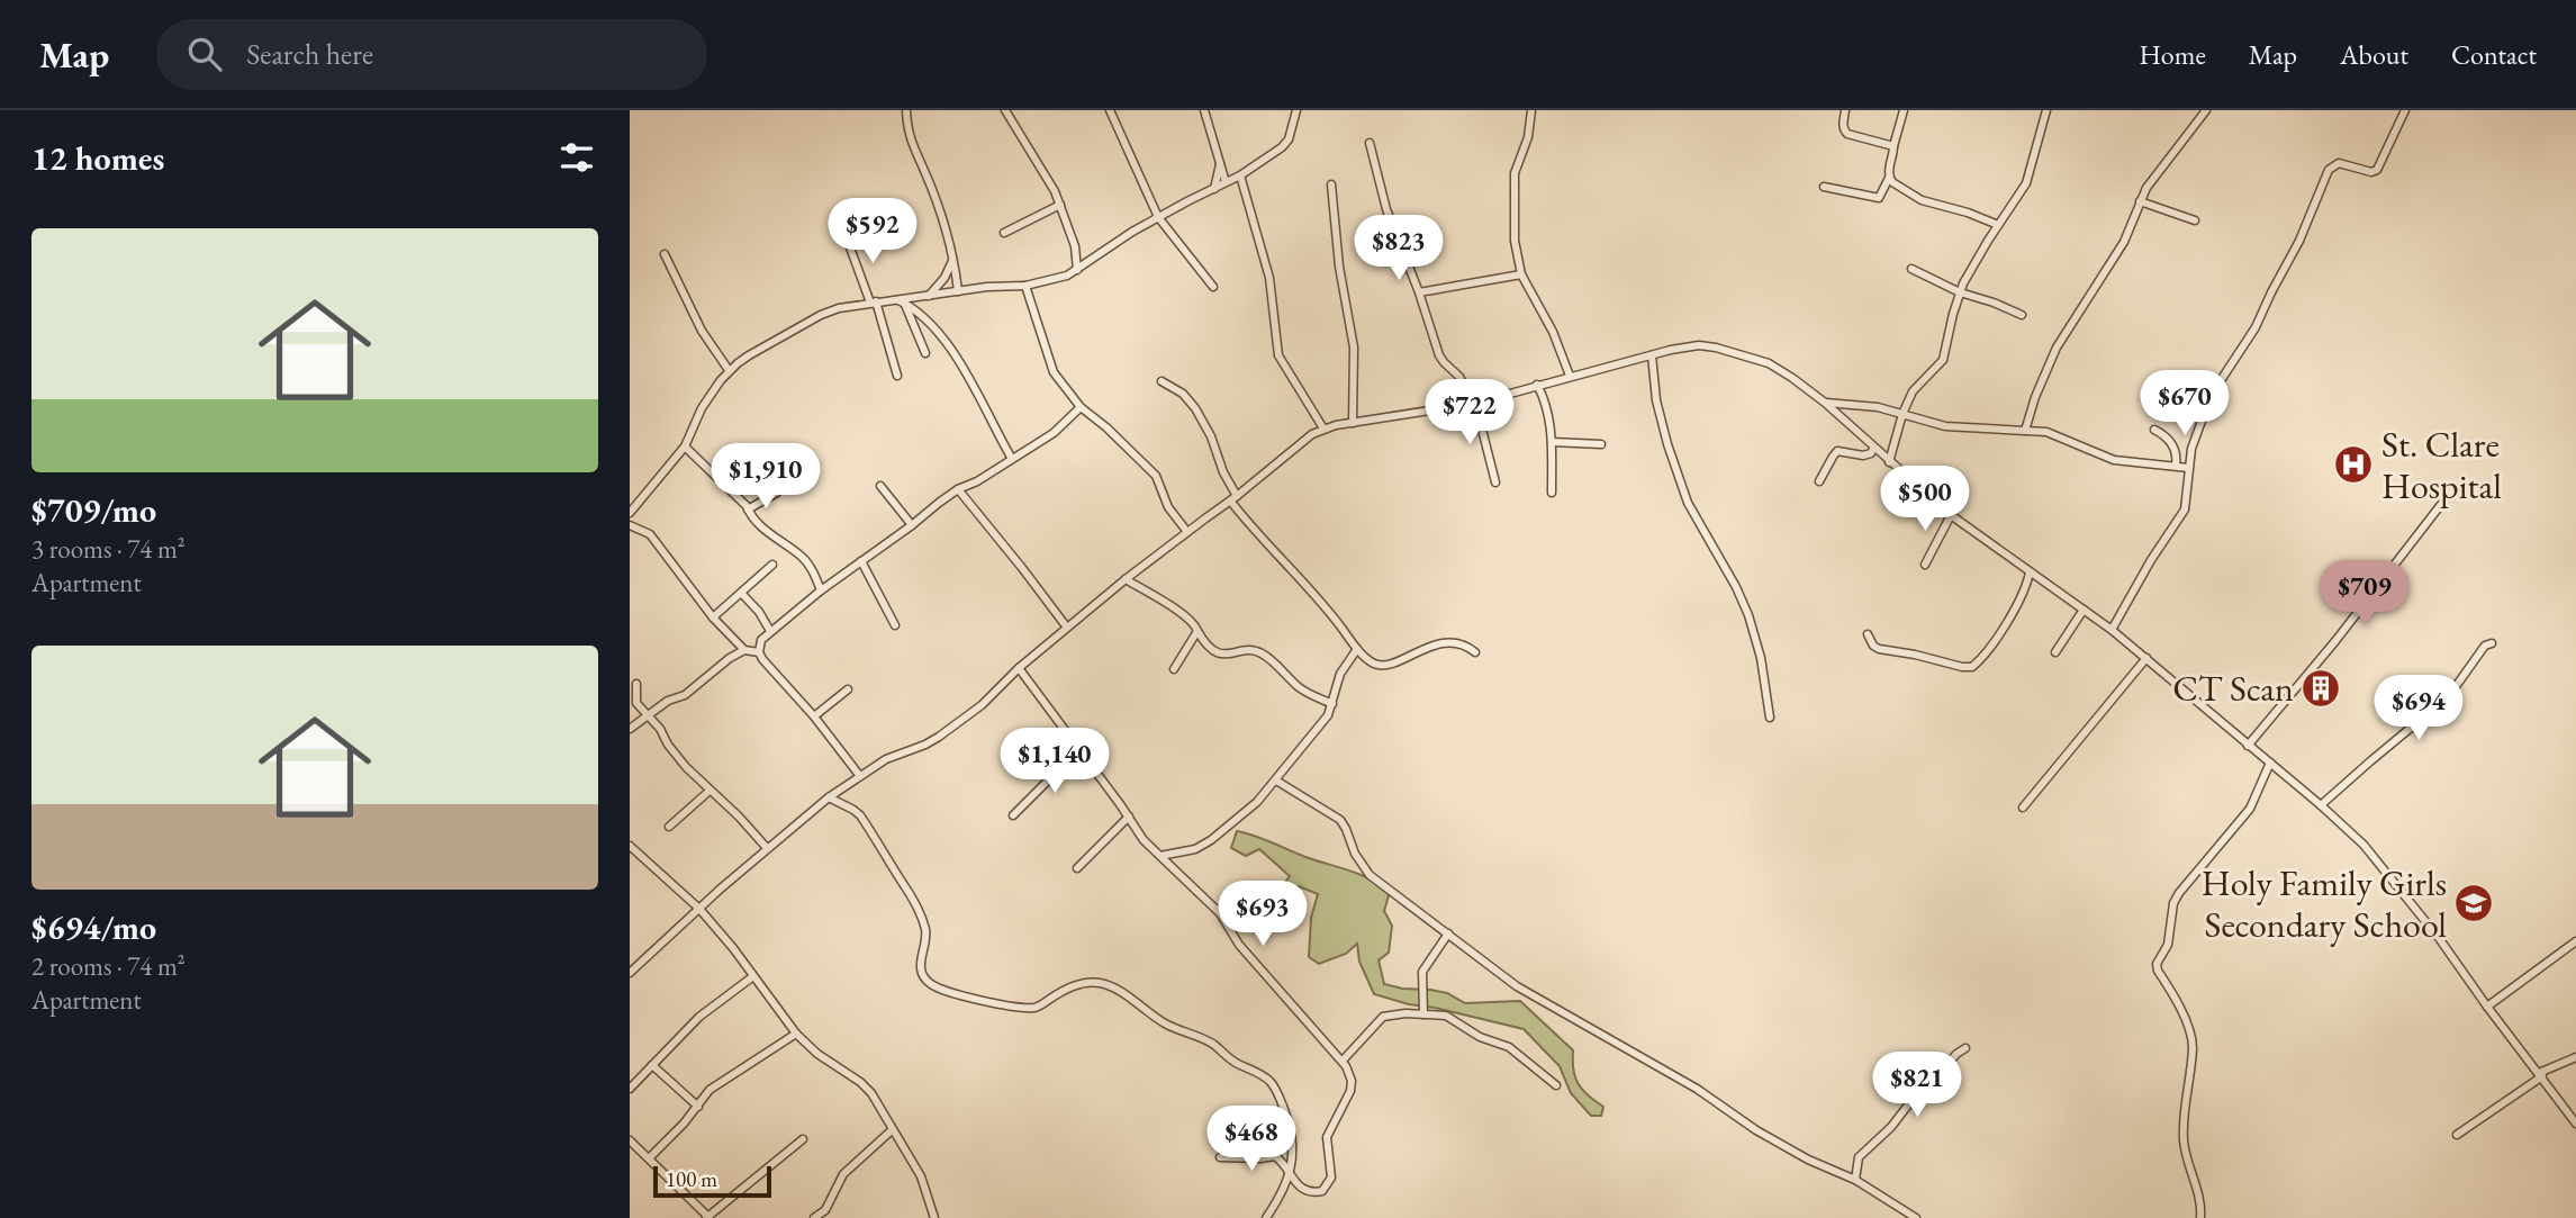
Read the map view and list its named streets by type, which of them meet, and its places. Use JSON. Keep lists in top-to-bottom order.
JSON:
{
  "places": {
    "hospital": ["St. Clare Hospital"],
    "building": ["CT Scan"],
    "school or university": ["Holy Family Girls Secondary School"]
  },
  "scale_bar": "100 m",
  "page": {
    "header": "Map",
    "search": "Search here",
    "nav": [
      "Home",
      "Map",
      "About",
      "Contact"
    ],
    "heading": "12 homes",
    "price": [
      "$592",
      "$823",
      "$670",
      "$722",
      "$1,910",
      "$500",
      "$709",
      "$694",
      "$1,140",
      "$693",
      "$821",
      "$468"
    ],
    "list": [
      {
        "name": "$709/mo",
        "note": "3 rooms · 74 m² · Apartment"
      },
      {
        "name": "$694/mo",
        "note": "2 rooms · 74 m² · Apartment"
      }
    ],
    "scale": "100 m"
  }
}
